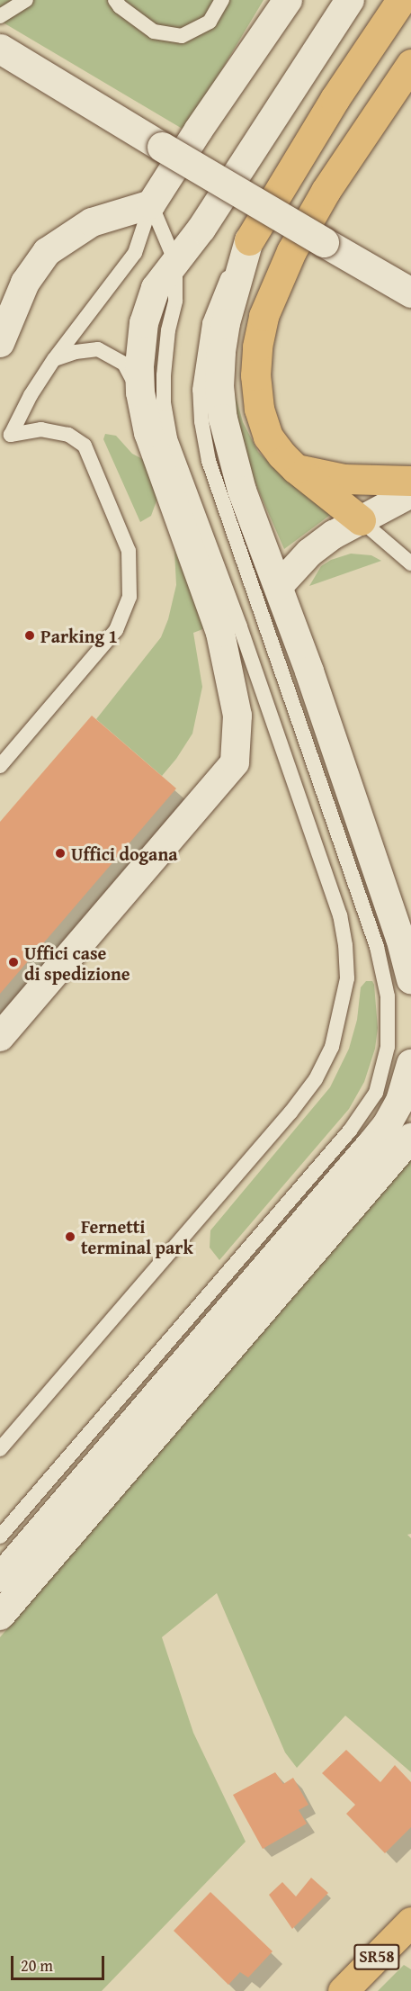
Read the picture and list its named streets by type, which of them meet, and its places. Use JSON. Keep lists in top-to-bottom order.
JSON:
{
  "streets": {
    "main road": ["SR58"]
  },
  "places": [
    "Parking 1",
    "Uffici dogana",
    "Uffici case di spedizione",
    "Fernetti terminal park"
  ],
  "scale_bar": "20 m"
}
